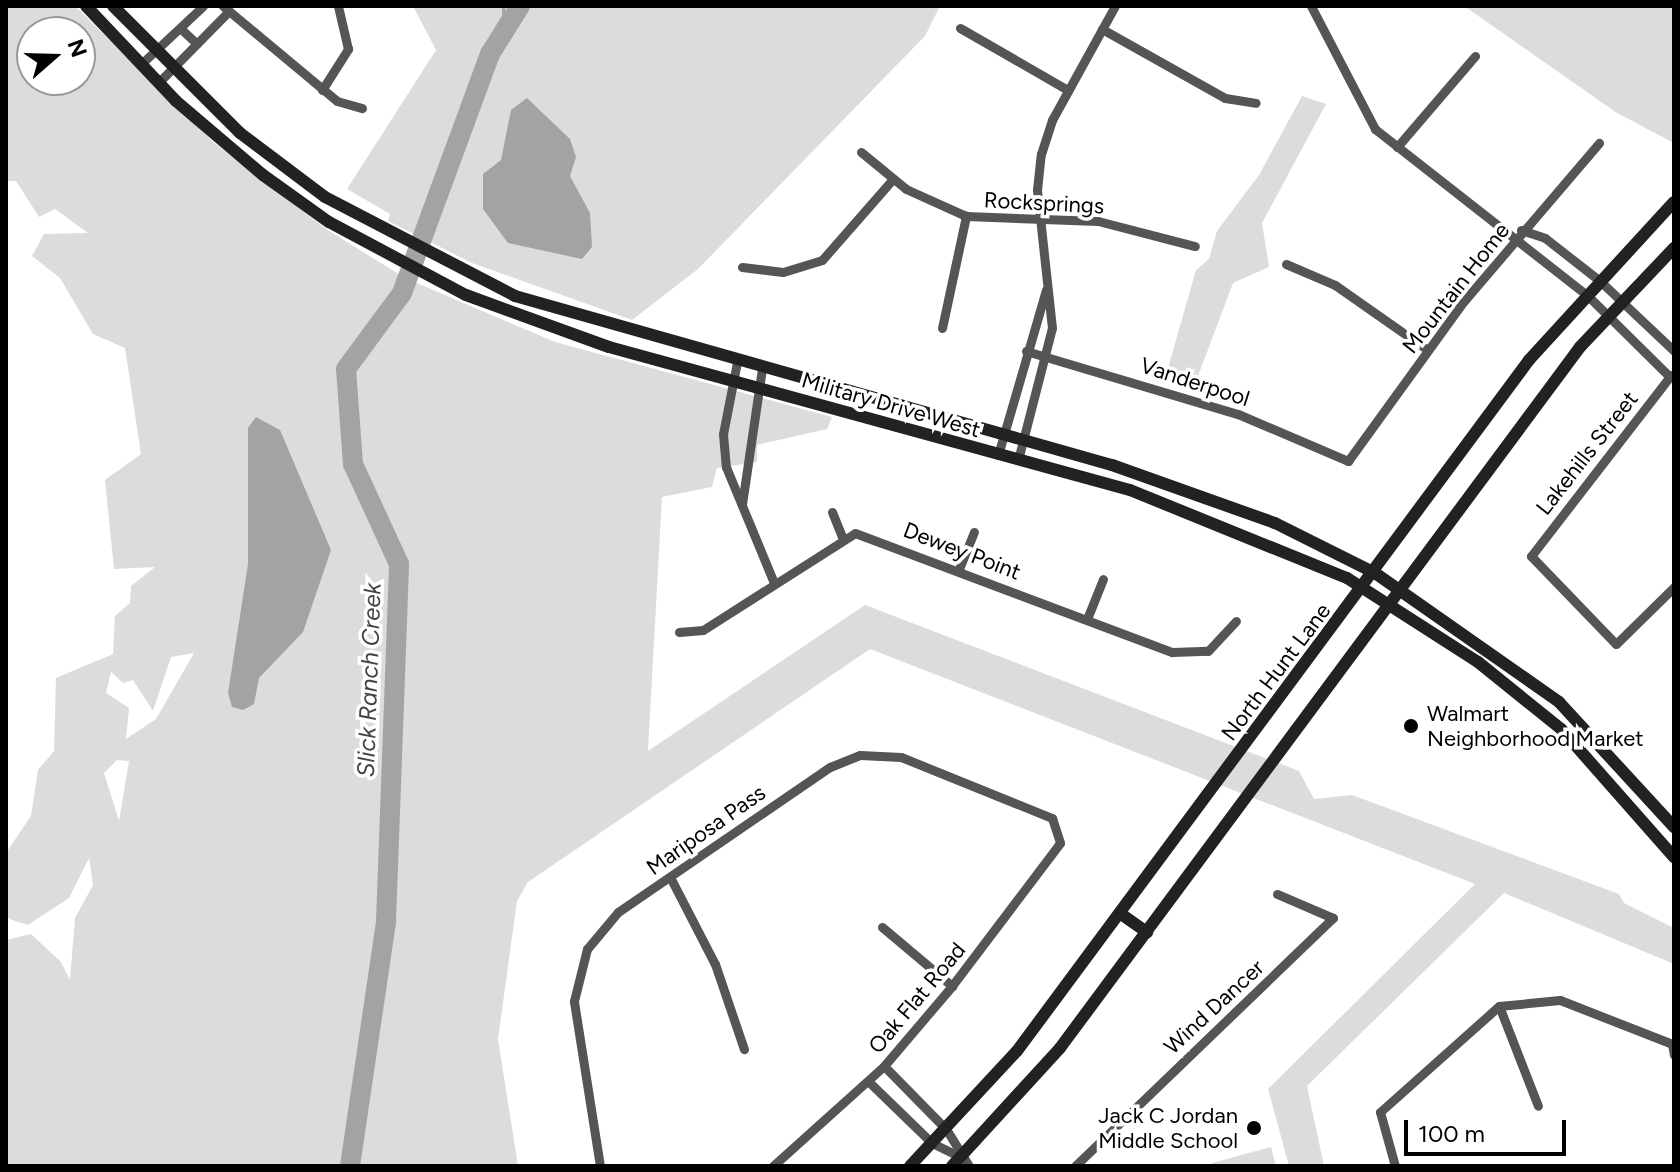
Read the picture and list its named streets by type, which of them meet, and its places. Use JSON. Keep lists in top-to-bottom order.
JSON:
{
  "streets": {
    "main road": ["Military Drive West", "North Hunt Lane"],
    "street": [
      "Rocksprings",
      "Mountain Home",
      "Vanderpool",
      "Lakehills Street",
      "Dewey Point",
      "Mariposa Pass",
      "Oak Flat Road",
      "Wind Dancer"
    ]
  },
  "crossings": [
    ["Mountain Home", "Vanderpool"],
    ["Military Drive West", "North Hunt Lane"],
    ["Mariposa Pass", "Oak Flat Road"]
  ],
  "water": ["Slick Ranch Creek"],
  "places": ["Walmart Neighborhood Market", "Jack C Jordan Middle School"],
  "scale_bar": "100 m",
  "north": "right"
}
